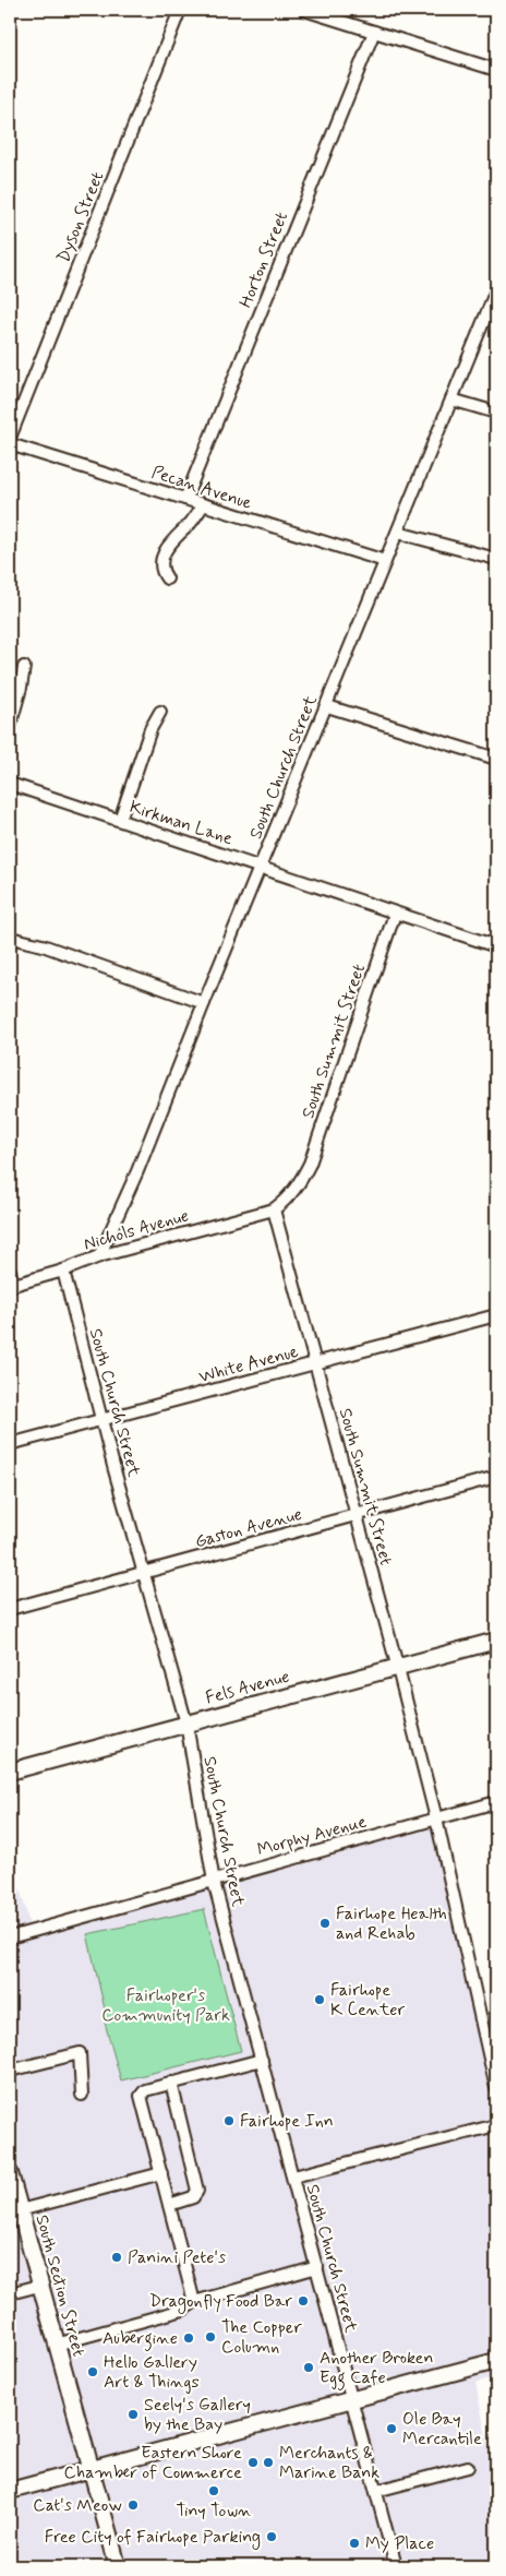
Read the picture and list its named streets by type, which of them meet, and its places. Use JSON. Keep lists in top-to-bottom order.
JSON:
{
  "streets": {
    "street": [
      "Dyson Street",
      "Horton Street",
      "Pecan Avenue",
      "South Church Street",
      "Kirkman Lane",
      "South Summit Street",
      "Nichols Avenue",
      "White Avenue",
      "Gaston Avenue",
      "Fels Avenue",
      "Morphy Avenue",
      "South Section Street"
    ]
  },
  "crossings": [
    ["Horton Street", "Pecan Avenue"],
    ["Pecan Avenue", "South Church Street"],
    ["South Church Street", "Kirkman Lane"],
    ["South Church Street", "Nichols Avenue"],
    ["South Church Street", "White Avenue"],
    ["South Church Street", "Gaston Avenue"],
    ["South Church Street", "Fels Avenue"],
    ["South Church Street", "Morphy Avenue"],
    ["Kirkman Lane", "South Summit Street"],
    ["South Summit Street", "Nichols Avenue"],
    ["South Summit Street", "White Avenue"],
    ["South Summit Street", "Gaston Avenue"],
    ["South Summit Street", "Fels Avenue"],
    ["South Summit Street", "Morphy Avenue"]
  ],
  "parks": ["Fairhoper's Community Park"],
  "places": [
    "Fairhope Health and Rehab",
    "Fairhope K Center",
    "Fairhope Inn",
    "Panini Pete's",
    "Dragonfly Food Bar",
    "The Copper Column",
    "Aubergine",
    "Another Broken Egg Cafe",
    "Hello Gallery Art & Things",
    "Seely's Gallery by the Bay",
    "Ole Bay Mercantile",
    "Eastern Shore Chamber of Commerce",
    "Merchants & Marine Bank",
    "Tiny Town",
    "Cat's Meow",
    "Free City of Fairhope Parking",
    "My Place"
  ]
}
